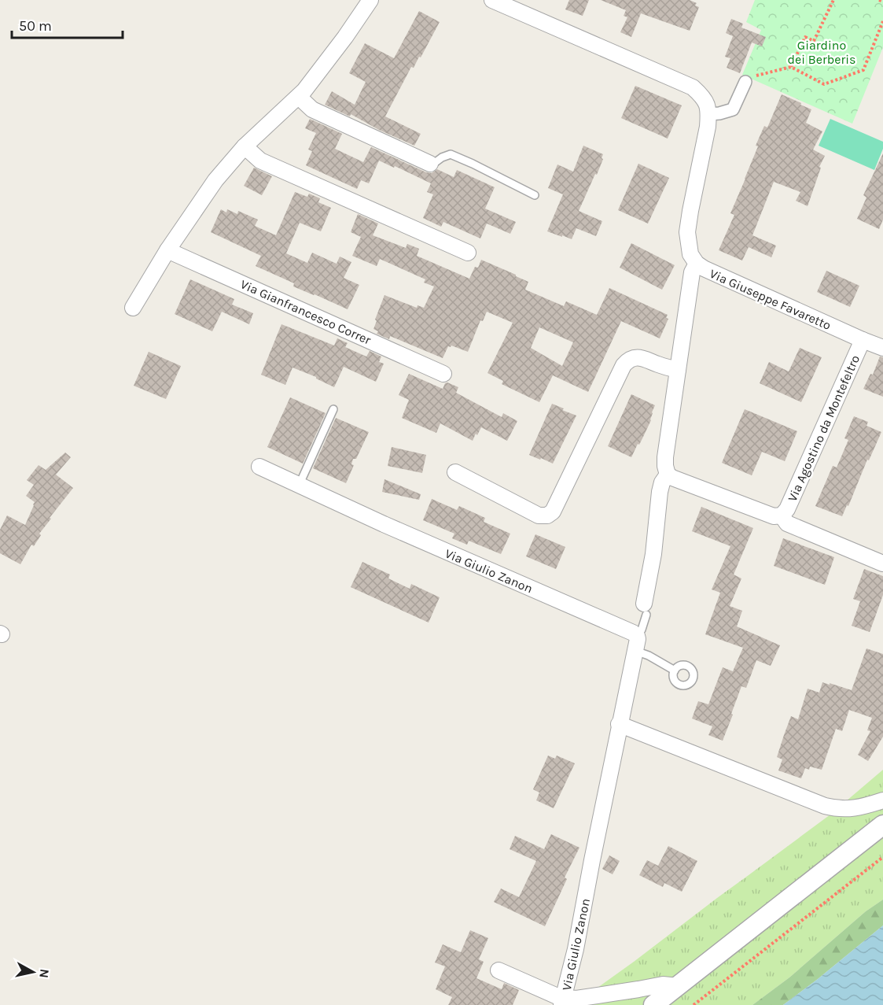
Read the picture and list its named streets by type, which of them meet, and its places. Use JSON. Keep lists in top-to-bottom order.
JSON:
{
  "streets": {
    "street": [
      "Via Giuseppe Favaretto",
      "Via Gianfrancesco Correr",
      "Via Agostino da Montefeltro",
      "Via Giulio Zanon"
    ]
  },
  "crossings": [
    ["Via Giuseppe Favaretto", "Via Agostino da Montefeltro"]
  ],
  "parks": ["Giardino dei Berberis"],
  "scale_bar": "50 m",
  "north": "right"
}
